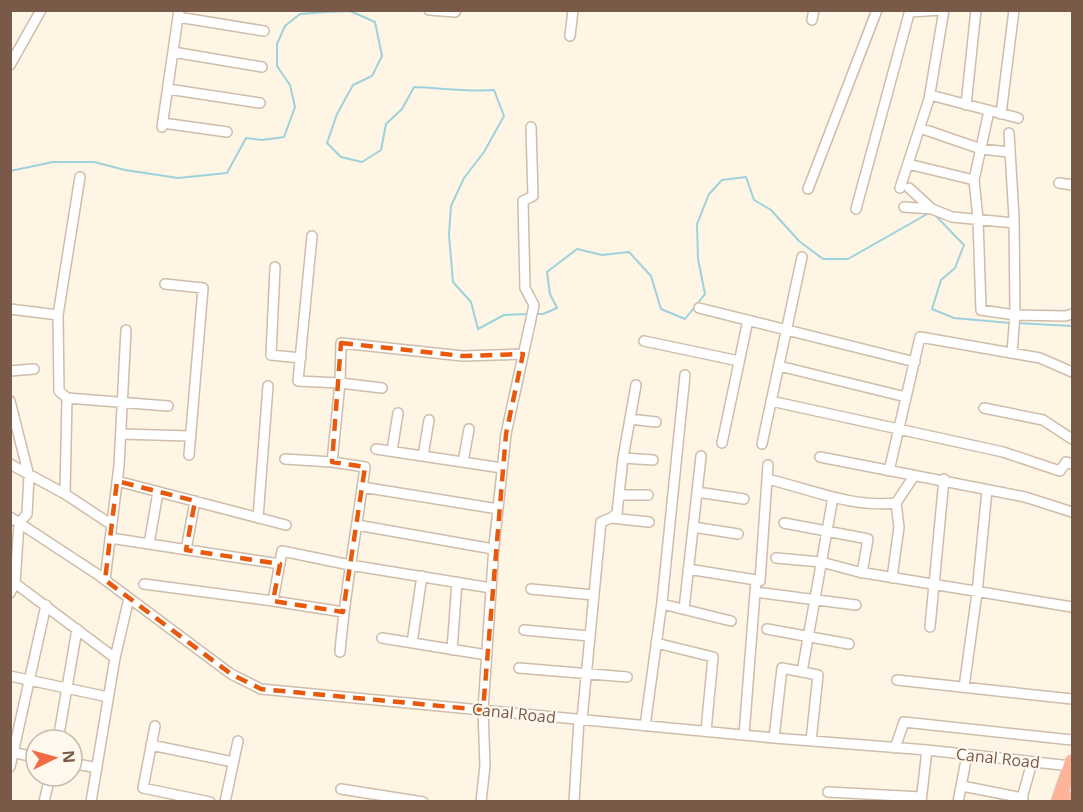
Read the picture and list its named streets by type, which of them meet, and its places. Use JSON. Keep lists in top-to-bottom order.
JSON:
{
  "streets": {
    "street": ["Canal Road"]
  },
  "north": "right"
}
